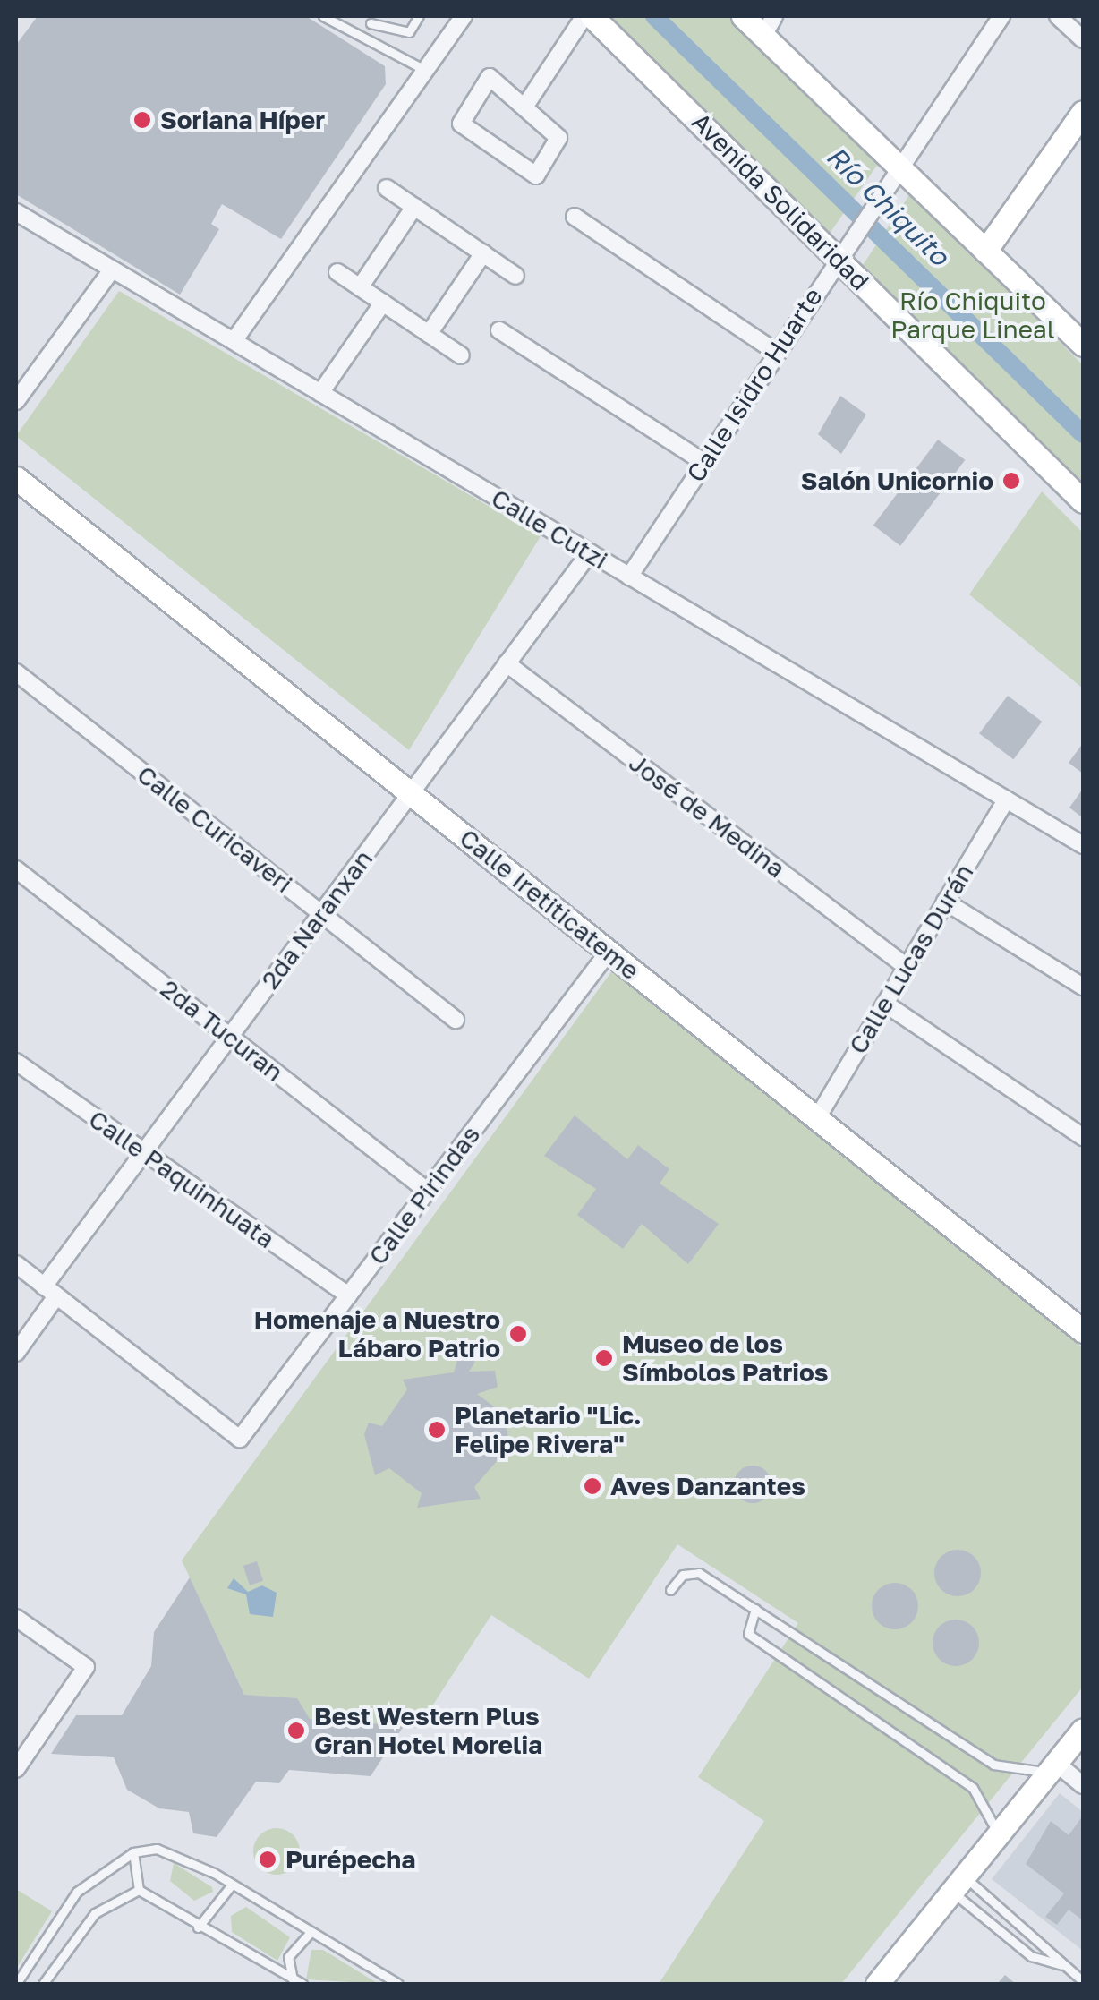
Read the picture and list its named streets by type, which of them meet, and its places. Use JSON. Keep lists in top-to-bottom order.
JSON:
{
  "streets": {
    "street": [
      "Avenida Solidaridad",
      "Calle Isidro Huarte",
      "Calle Cutzi",
      "José de Medina",
      "Calle Curicaveri",
      "Calle Iretiticateme",
      "2da Naranxan",
      "Calle Lucas Durán",
      "2da Tucuran",
      "Calle Paquinhuata",
      "Calle Pirindas"
    ]
  },
  "crossings": [
    ["Avenida Solidaridad", "Calle Isidro Huarte"],
    ["Calle Isidro Huarte", "Calle Cutzi"],
    ["Calle Cutzi", "2da Naranxan"],
    ["Calle Cutzi", "Calle Lucas Durán"],
    ["José de Medina", "2da Naranxan"],
    ["José de Medina", "Calle Lucas Durán"],
    ["Calle Curicaveri", "2da Naranxan"],
    ["Calle Iretiticateme", "2da Naranxan"],
    ["Calle Iretiticateme", "Calle Lucas Durán"],
    ["Calle Iretiticateme", "Calle Pirindas"],
    ["2da Naranxan", "2da Tucuran"],
    ["2da Naranxan", "Calle Paquinhuata"],
    ["2da Naranxan", "Calle Pirindas"],
    ["2da Tucuran", "Calle Pirindas"],
    ["Calle Paquinhuata", "Calle Pirindas"]
  ],
  "water": ["Río Chiquito"],
  "parks": ["Río Chiquito Parque Lineal"],
  "places": [
    "Soriana Híper",
    "Salón Unicornio",
    "Homenaje a Nuestro Lábaro Patrio",
    "Museo de los Símbolos Patrios",
    "Planetario \"Lic. Felipe Rivera\"",
    "Aves Danzantes",
    "Best Western Plus Gran Hotel Morelia",
    "Purépecha"
  ]
}
